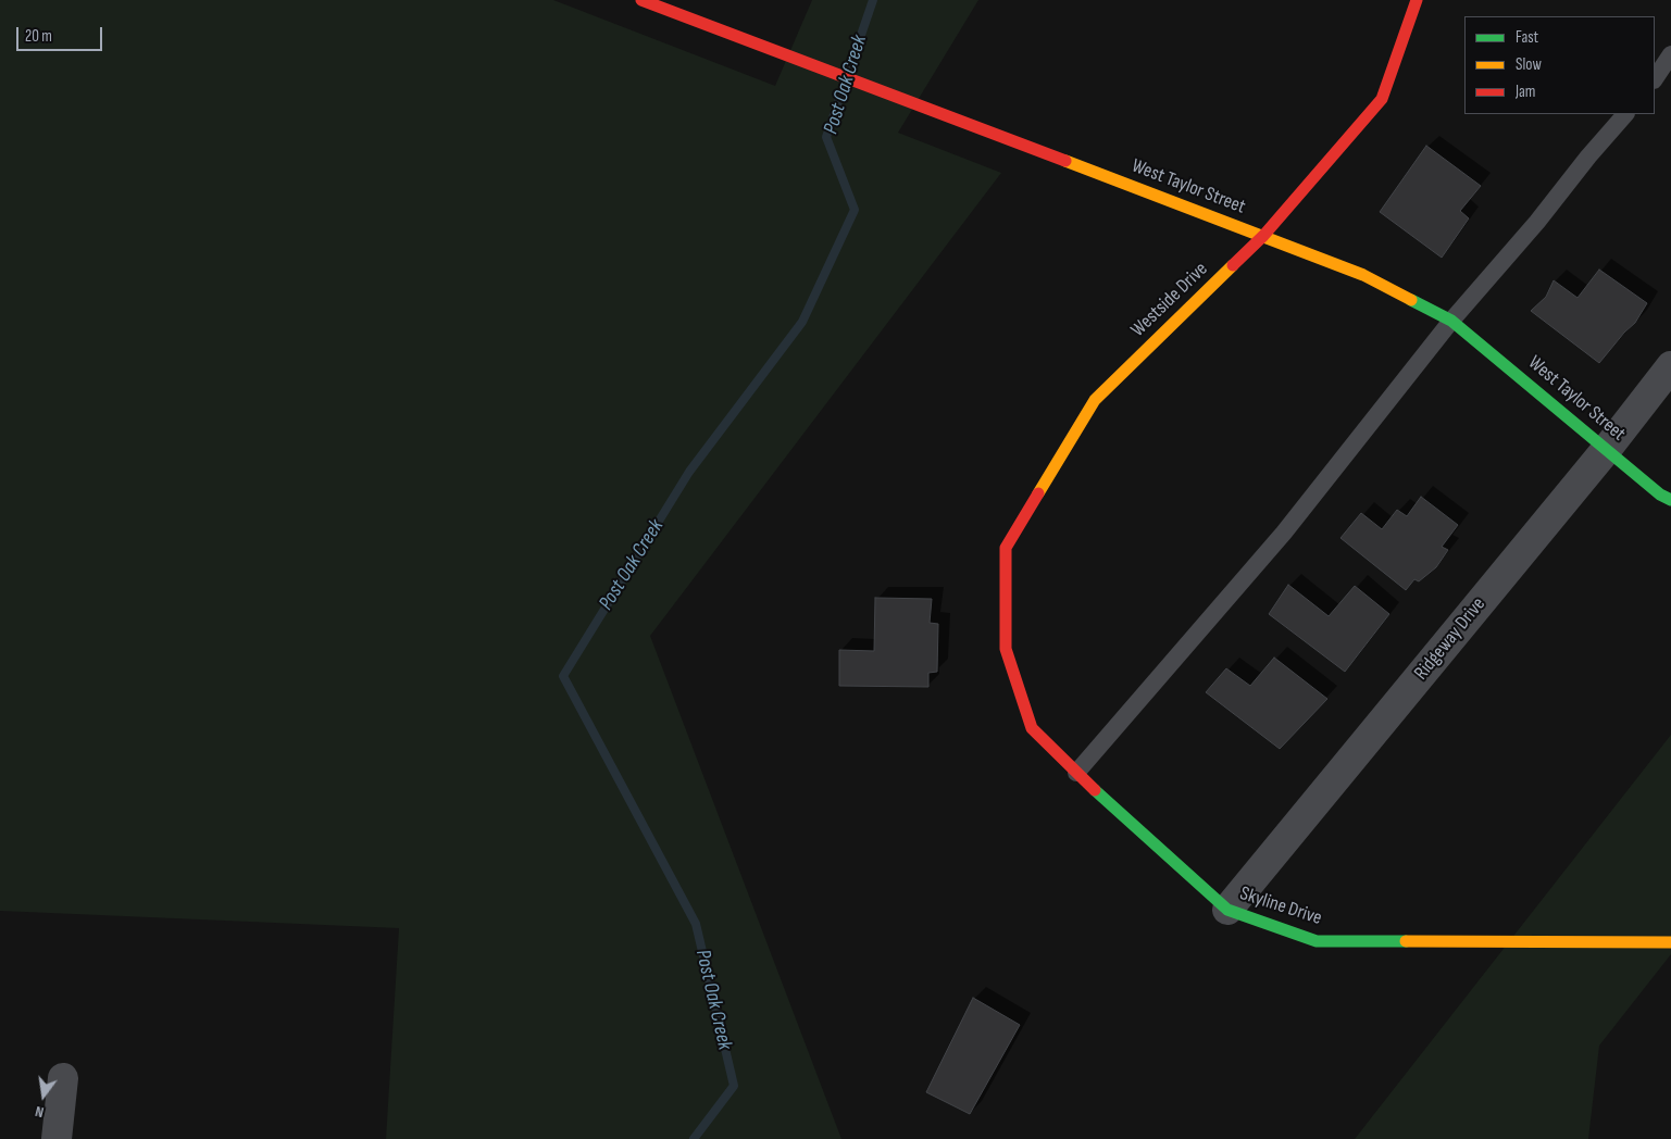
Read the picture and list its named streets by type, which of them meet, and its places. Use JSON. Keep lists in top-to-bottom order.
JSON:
{
  "streets": {
    "street": [
      "West Taylor Street",
      "Westside Drive",
      "Ridgeway Drive",
      "Skyline Drive"
    ]
  },
  "crossings": [
    ["West Taylor Street", "Westside Drive"],
    ["West Taylor Street", "Ridgeway Drive"],
    ["Westside Drive", "Skyline Drive"],
    ["Ridgeway Drive", "Skyline Drive"]
  ],
  "water": ["Post Oak Creek"],
  "legend": ["Fast", "Slow", "Jam"],
  "scale_bar": "20 m",
  "north": "bottom"
}
